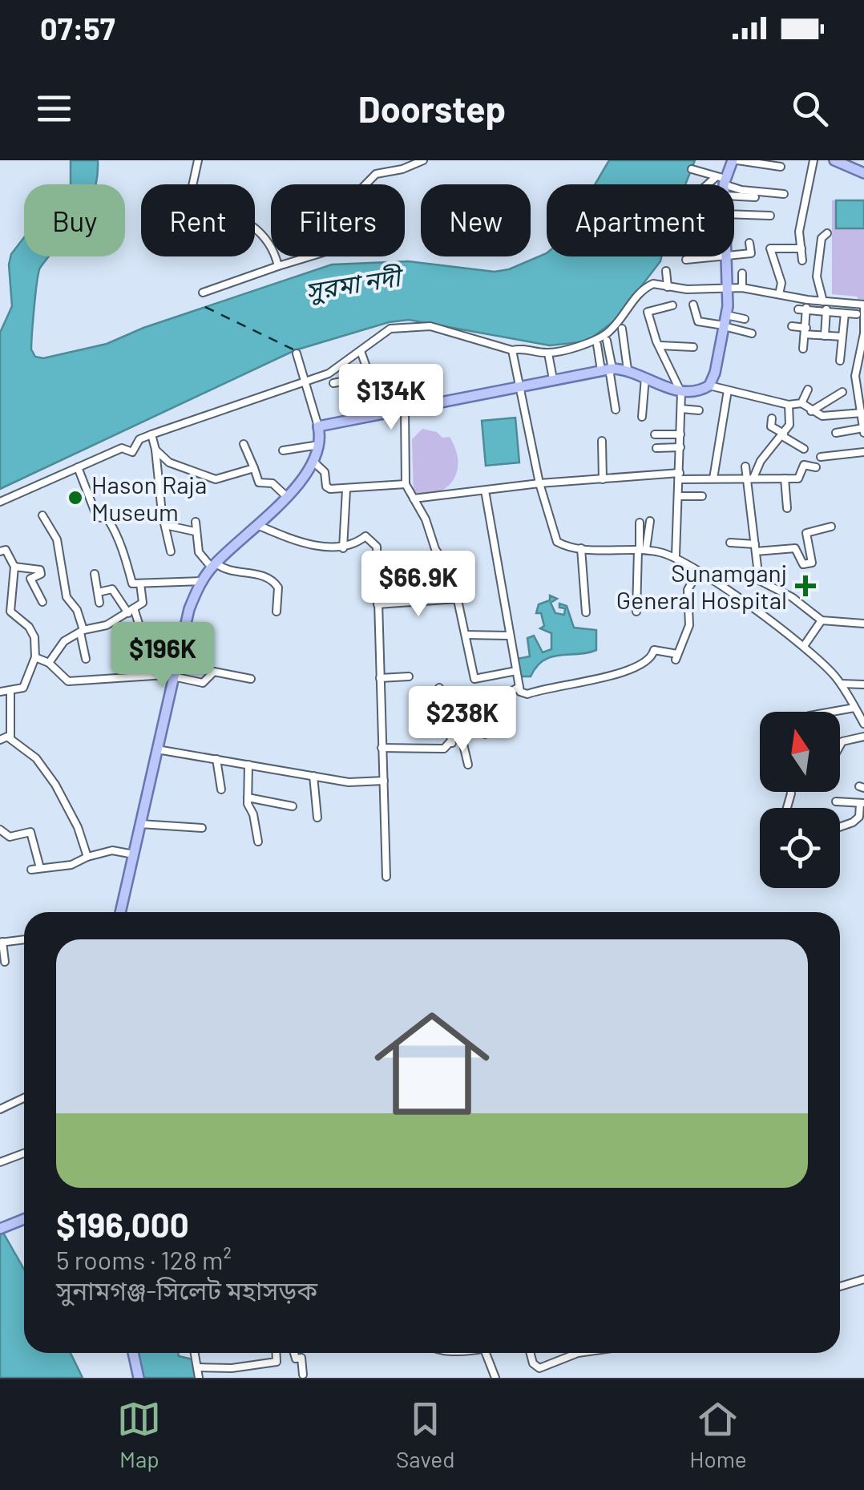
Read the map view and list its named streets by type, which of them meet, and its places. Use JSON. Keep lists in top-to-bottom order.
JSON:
{
  "water": ["সুরমা নদী"],
  "places": {
    "other": ["Hason Raja Museum"],
    "health": ["Sunamganj General Hospital"]
  },
  "north": "top",
  "page": {
    "status": "07:57",
    "header": "Doorstep",
    "chip": [
      "Buy",
      "Rent",
      "Filters",
      "New",
      "Apartment"
    ],
    "price": [
      "$134K",
      "$66.9K",
      "$196K",
      "$238K"
    ],
    "list": [
      {
        "name": "$196,000",
        "note": "5 rooms · 128 m² · সুনামগঞ্জ-সিলেট মহাসড়ক"
      }
    ],
    "tabs": ["Map", "Saved", "Home"]
  }
}
